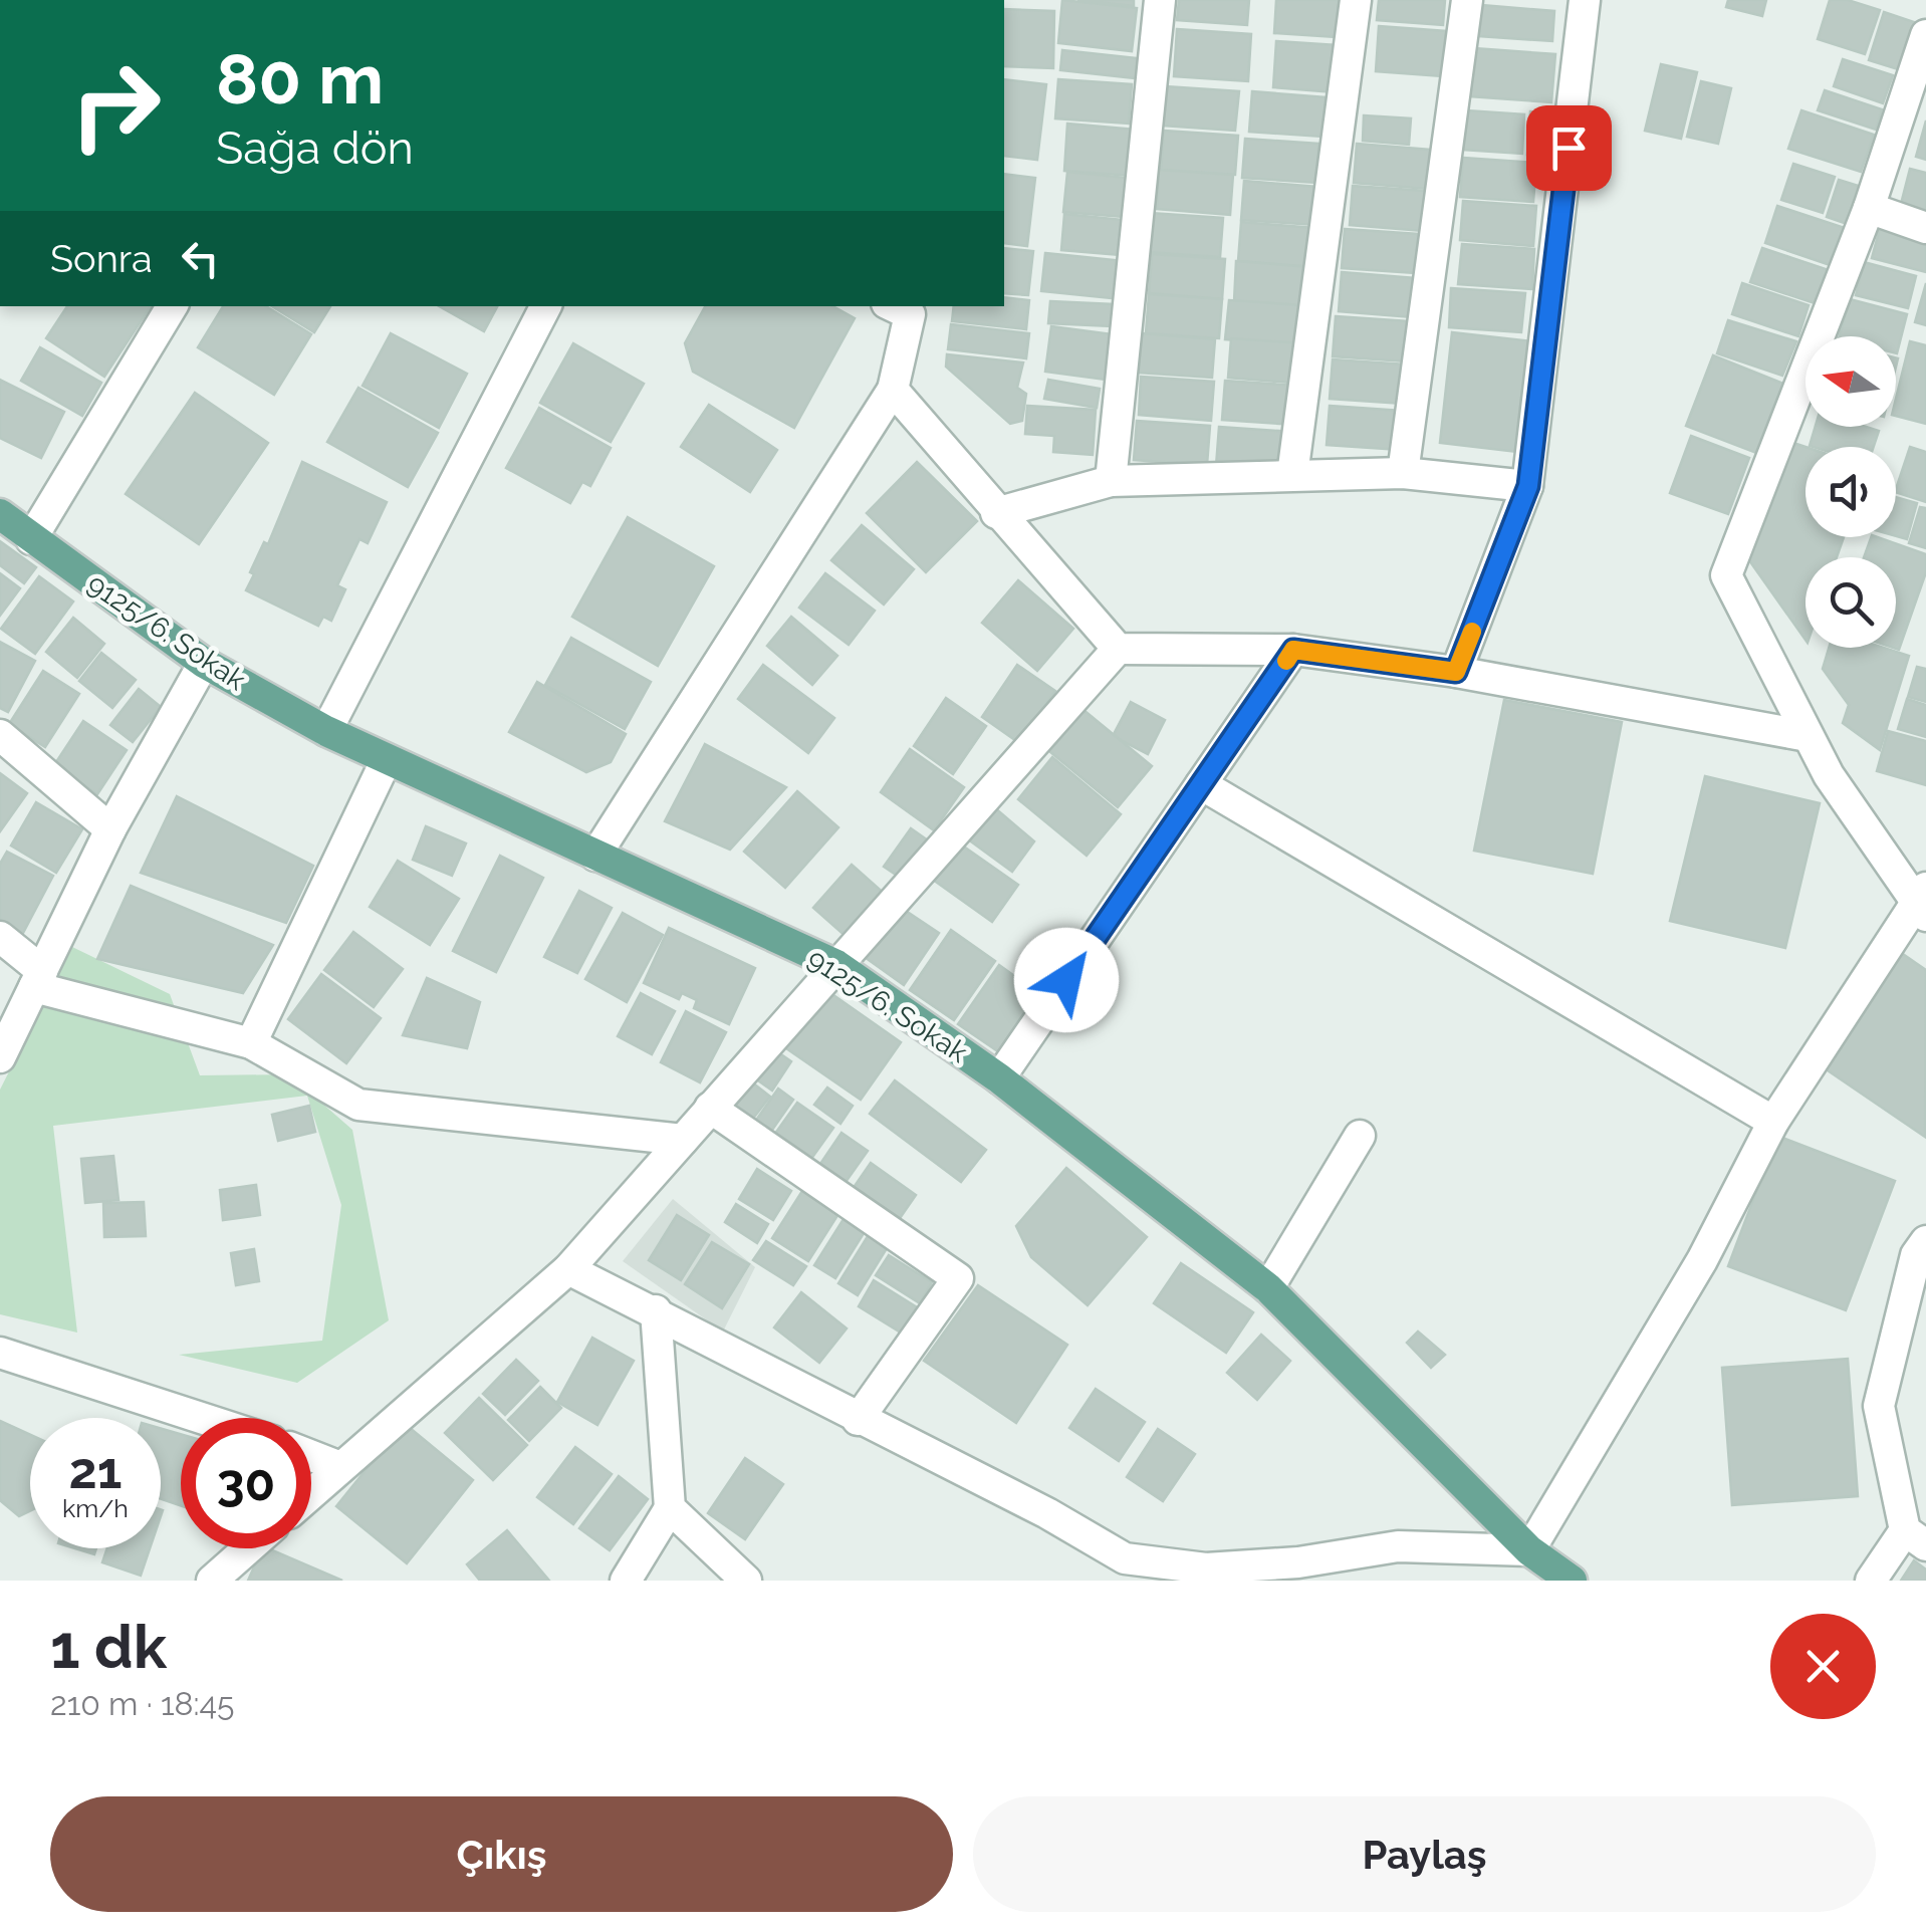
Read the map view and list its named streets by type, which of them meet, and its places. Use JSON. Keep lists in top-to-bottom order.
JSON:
{
  "streets": {
    "main road": ["9125/6. Sokak"]
  },
  "north": "left",
  "page": {
    "turn": ["80 m", "Sağa dön"],
    "then": "Sonra",
    "speed": "21 km/h",
    "limit": "30",
    "heading": ["1 dk", "210 m · 18:45"],
    "buttons": ["Çıkış", "Paylaş"]
  }
}
